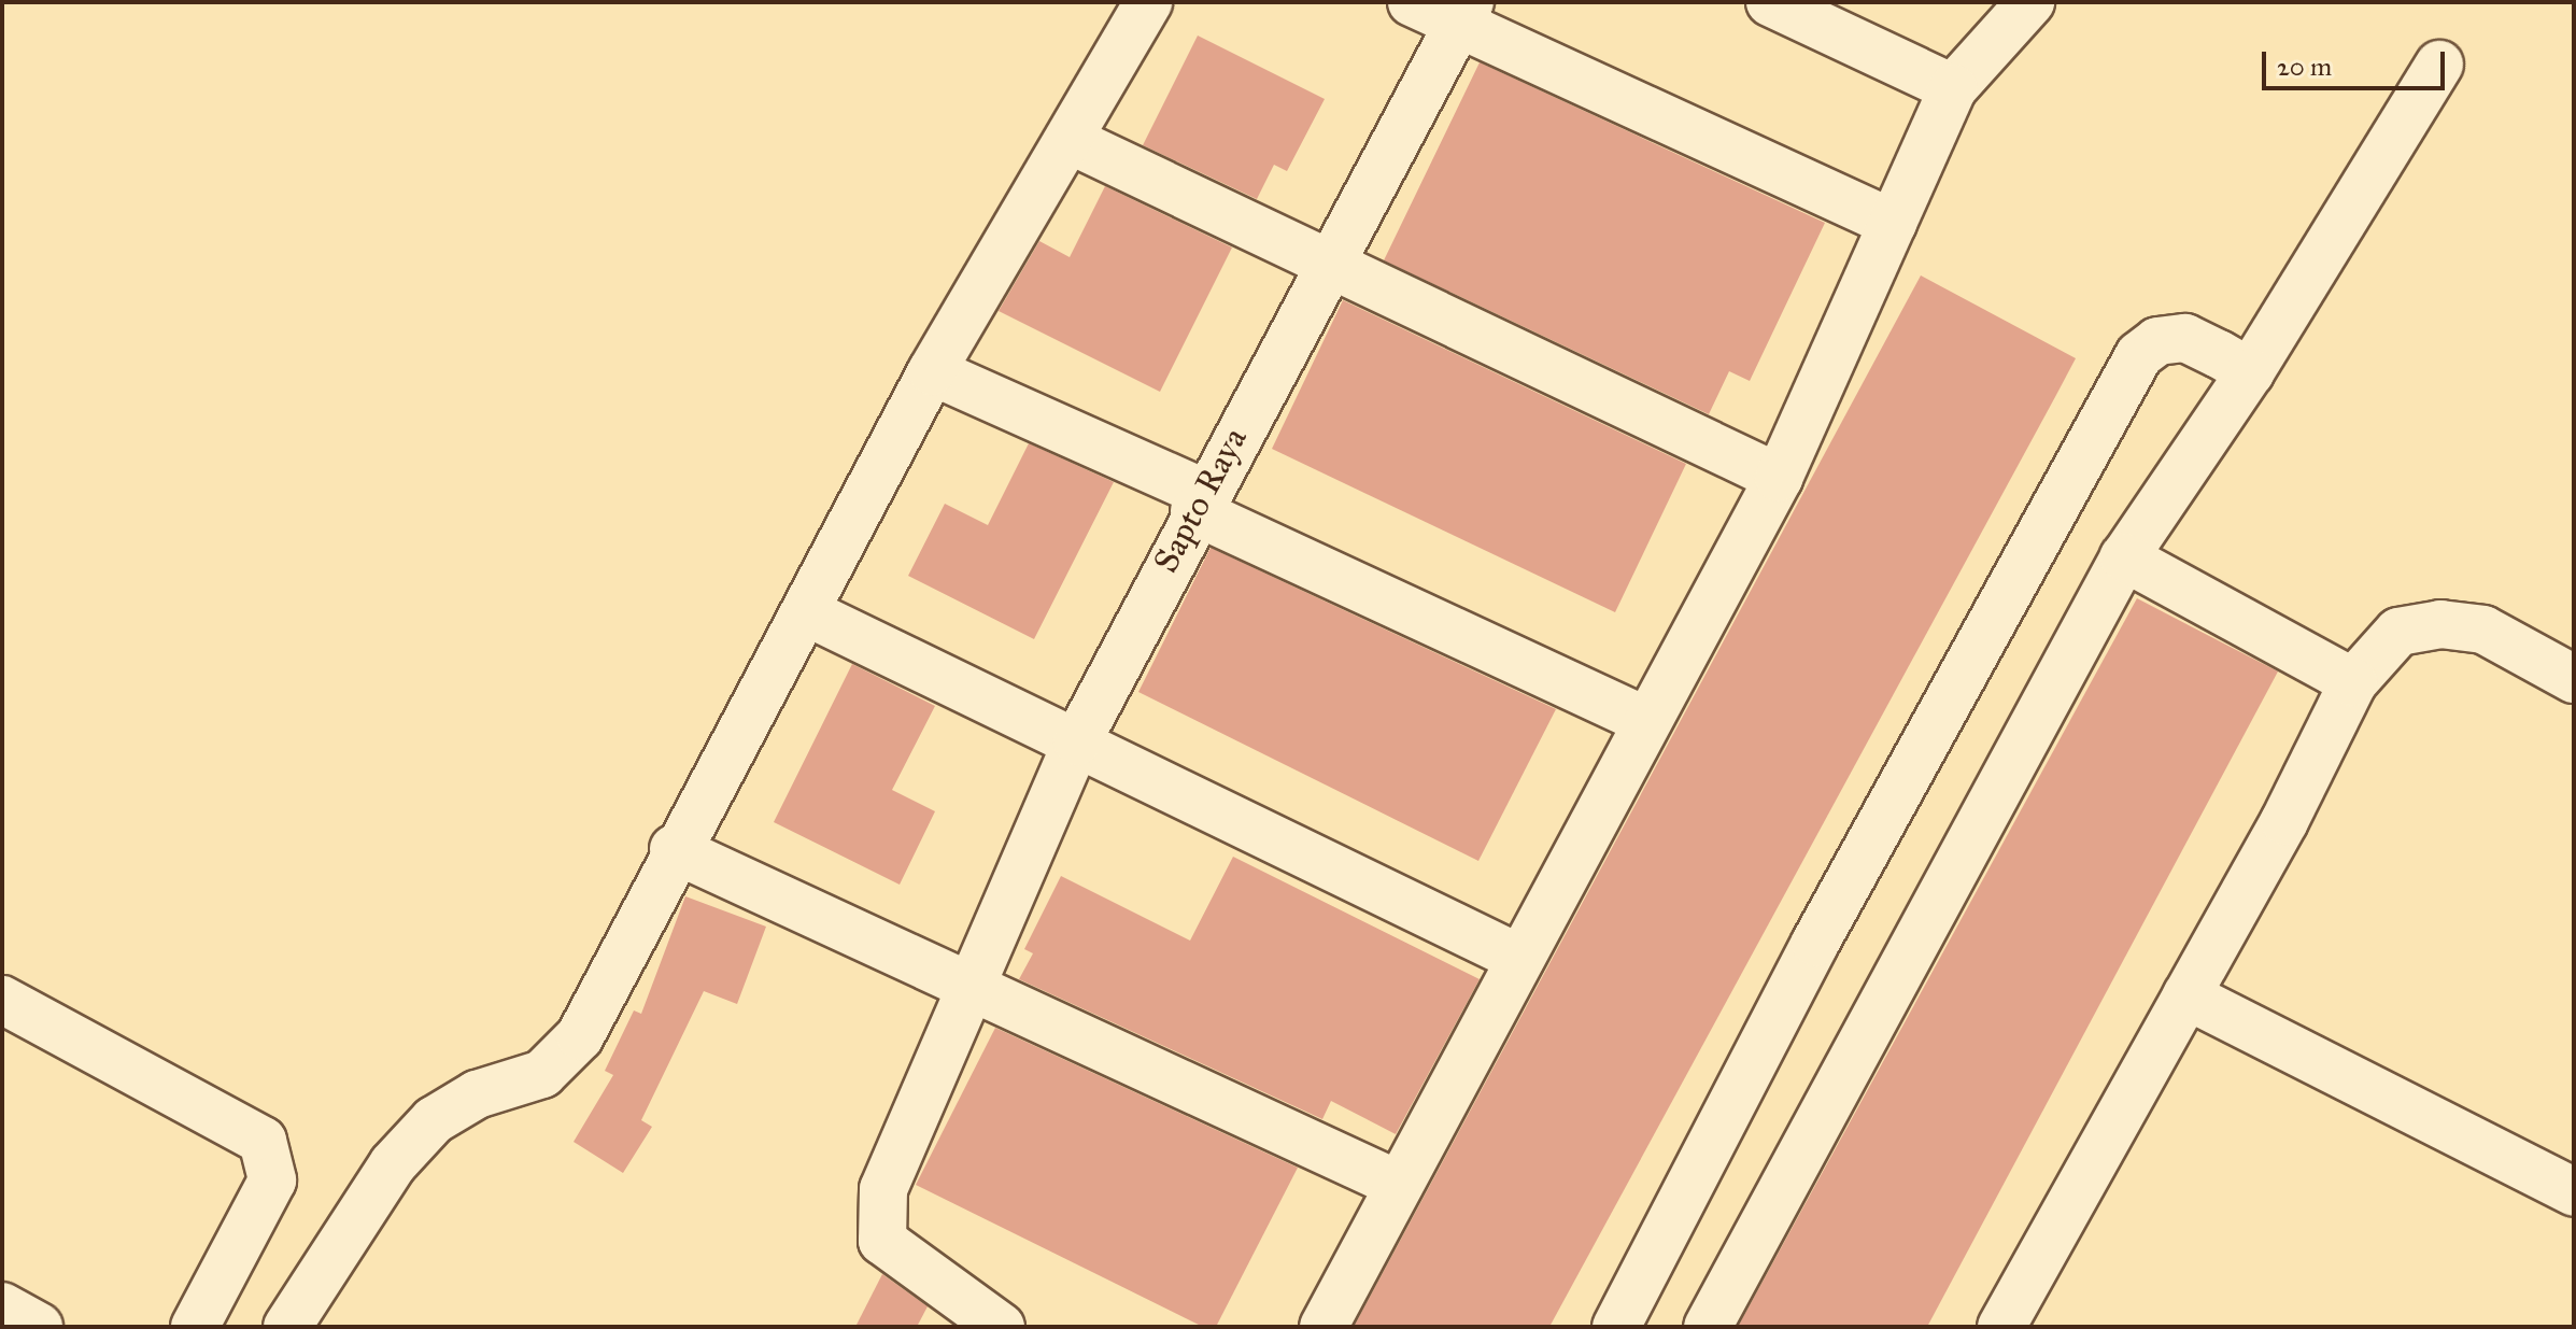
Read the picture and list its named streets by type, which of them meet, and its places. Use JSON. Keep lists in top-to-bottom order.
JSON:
{
  "streets": {
    "street": ["Sapto Raya"]
  },
  "scale_bar": "20 m"
}
